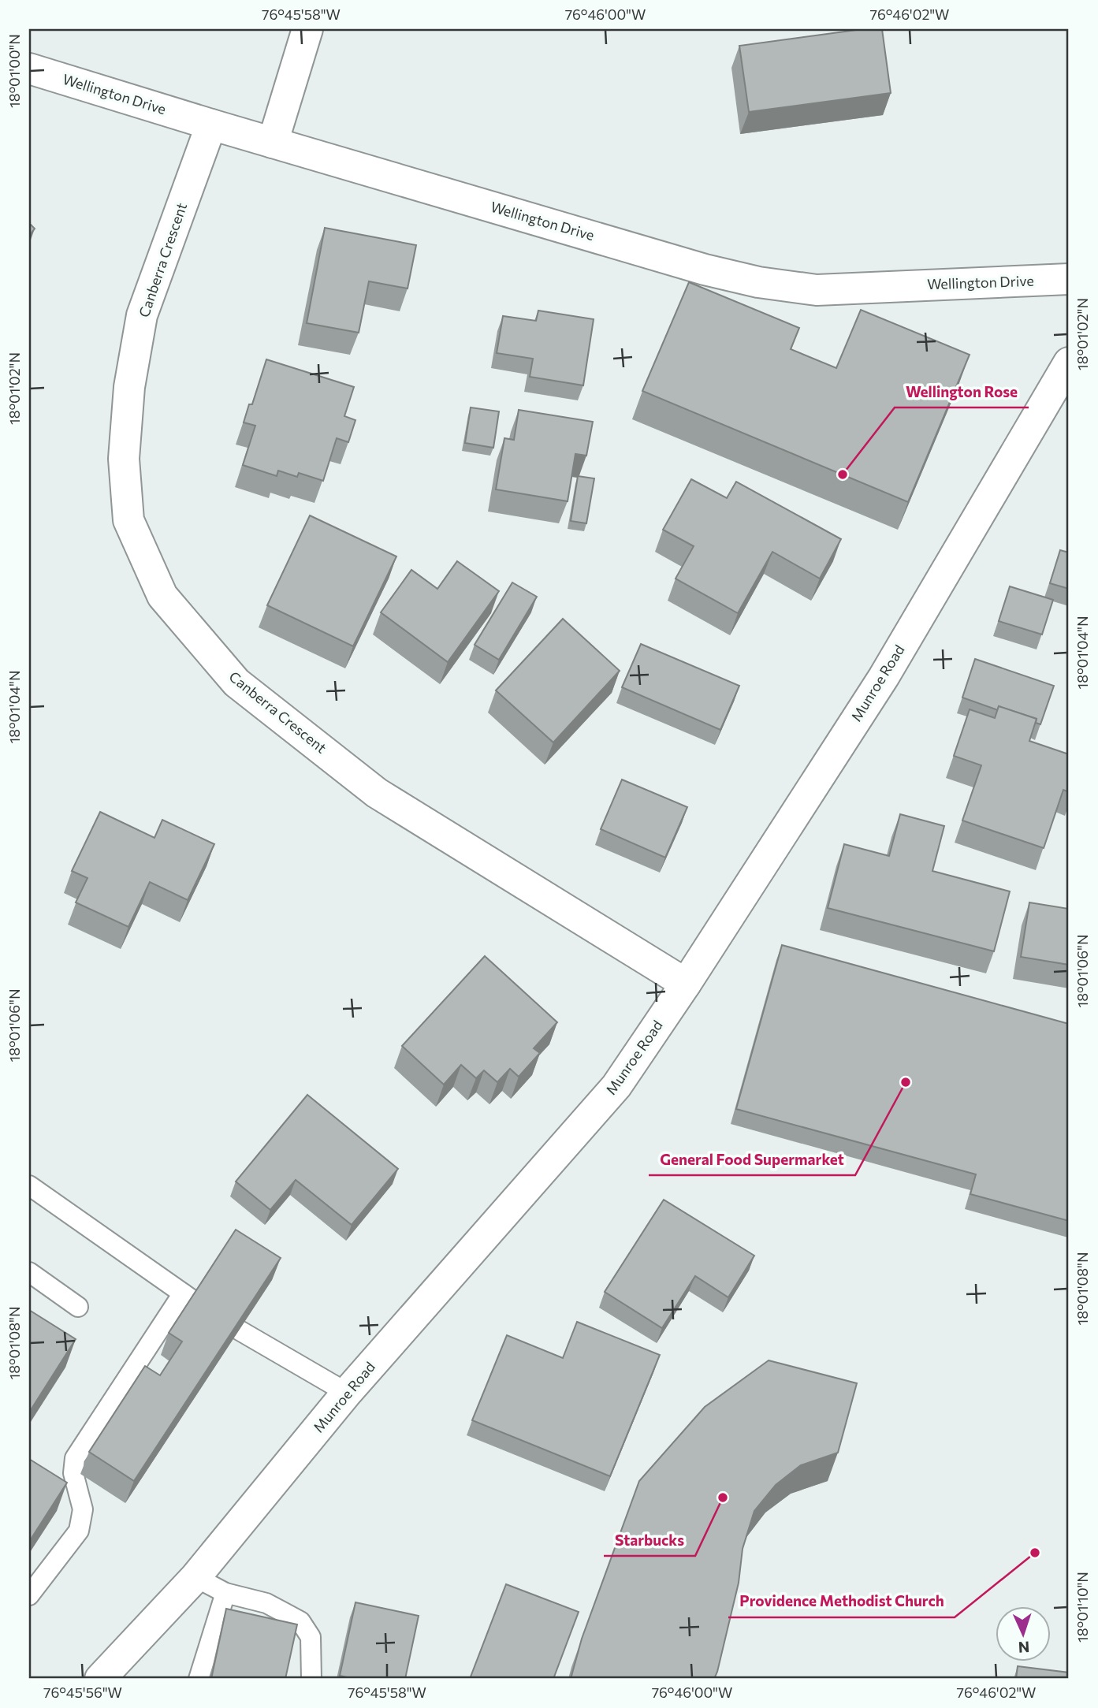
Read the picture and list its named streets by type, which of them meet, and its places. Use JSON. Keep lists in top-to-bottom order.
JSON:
{
  "streets": {
    "street": ["Wellington Drive", "Canberra Crescent", "Munroe Road"]
  },
  "crossings": [
    ["Wellington Drive", "Canberra Crescent"],
    ["Canberra Crescent", "Munroe Road"]
  ],
  "places": [
    "Wellington Rose",
    "General Food Supermarket",
    "Starbucks",
    "Providence Methodist Church"
  ],
  "north": "bottom",
  "coordinates": [
    "76°45'58\"W",
    "76°46'00\"W",
    "76°46'02\"W",
    "18°01'00\"N",
    "18°01'02\"N",
    "18°01'04\"N",
    "18°01'06\"N",
    "18°01'08\"N",
    "18°01'10\"N",
    "76°45'56\"W"
  ]
}
